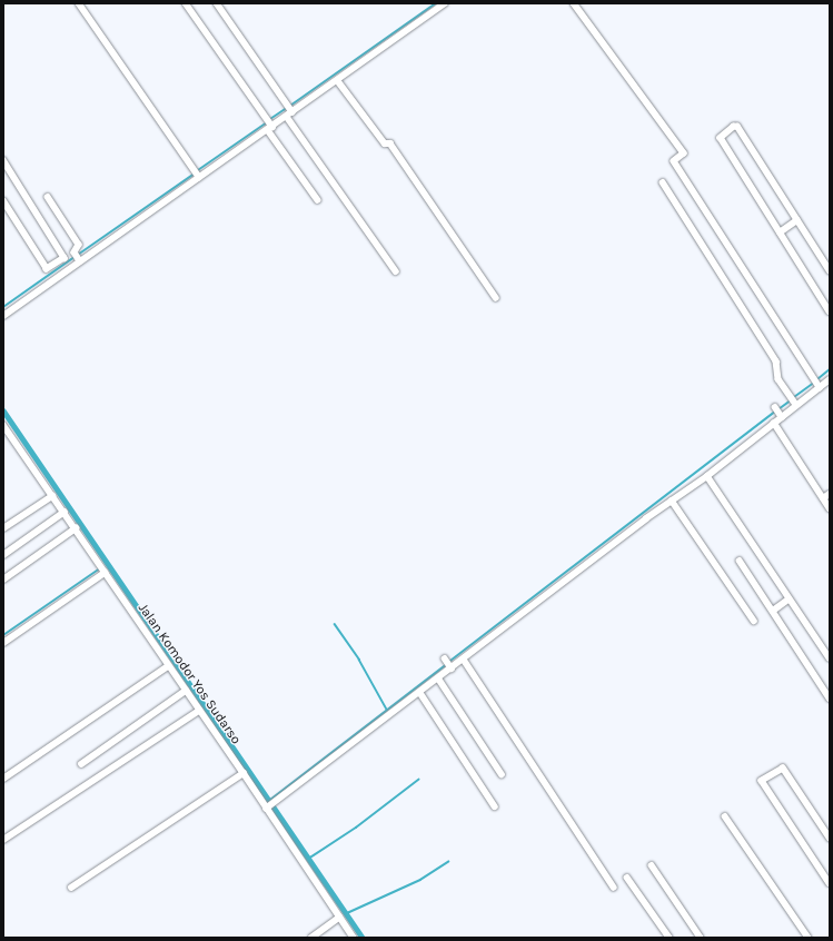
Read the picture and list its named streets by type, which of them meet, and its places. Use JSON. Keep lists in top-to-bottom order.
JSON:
{
  "streets": {
    "street": ["Jalan Komodor Yos Sudarso"]
  }
}
